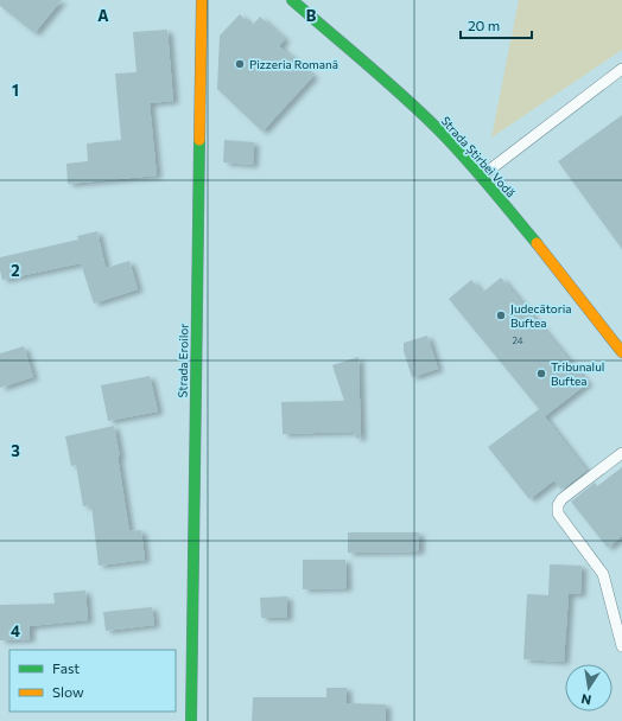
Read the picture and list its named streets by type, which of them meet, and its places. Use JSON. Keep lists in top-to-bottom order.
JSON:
{
  "streets": {
    "street": ["Strada Știrbei Vodă", "Strada Eroilor"]
  },
  "places": ["Pizzeria Romană", "Judecătoria Buftea", "Tribunalul Buftea"],
  "house_numbers": ["24"],
  "legend": ["Fast", "Slow"],
  "scale_bar": "20 m",
  "north": "bottom",
  "grid": {
    "columns": ["A", "B"],
    "rows": [
      "1",
      "2",
      "3",
      "4"
    ]
  }
}
